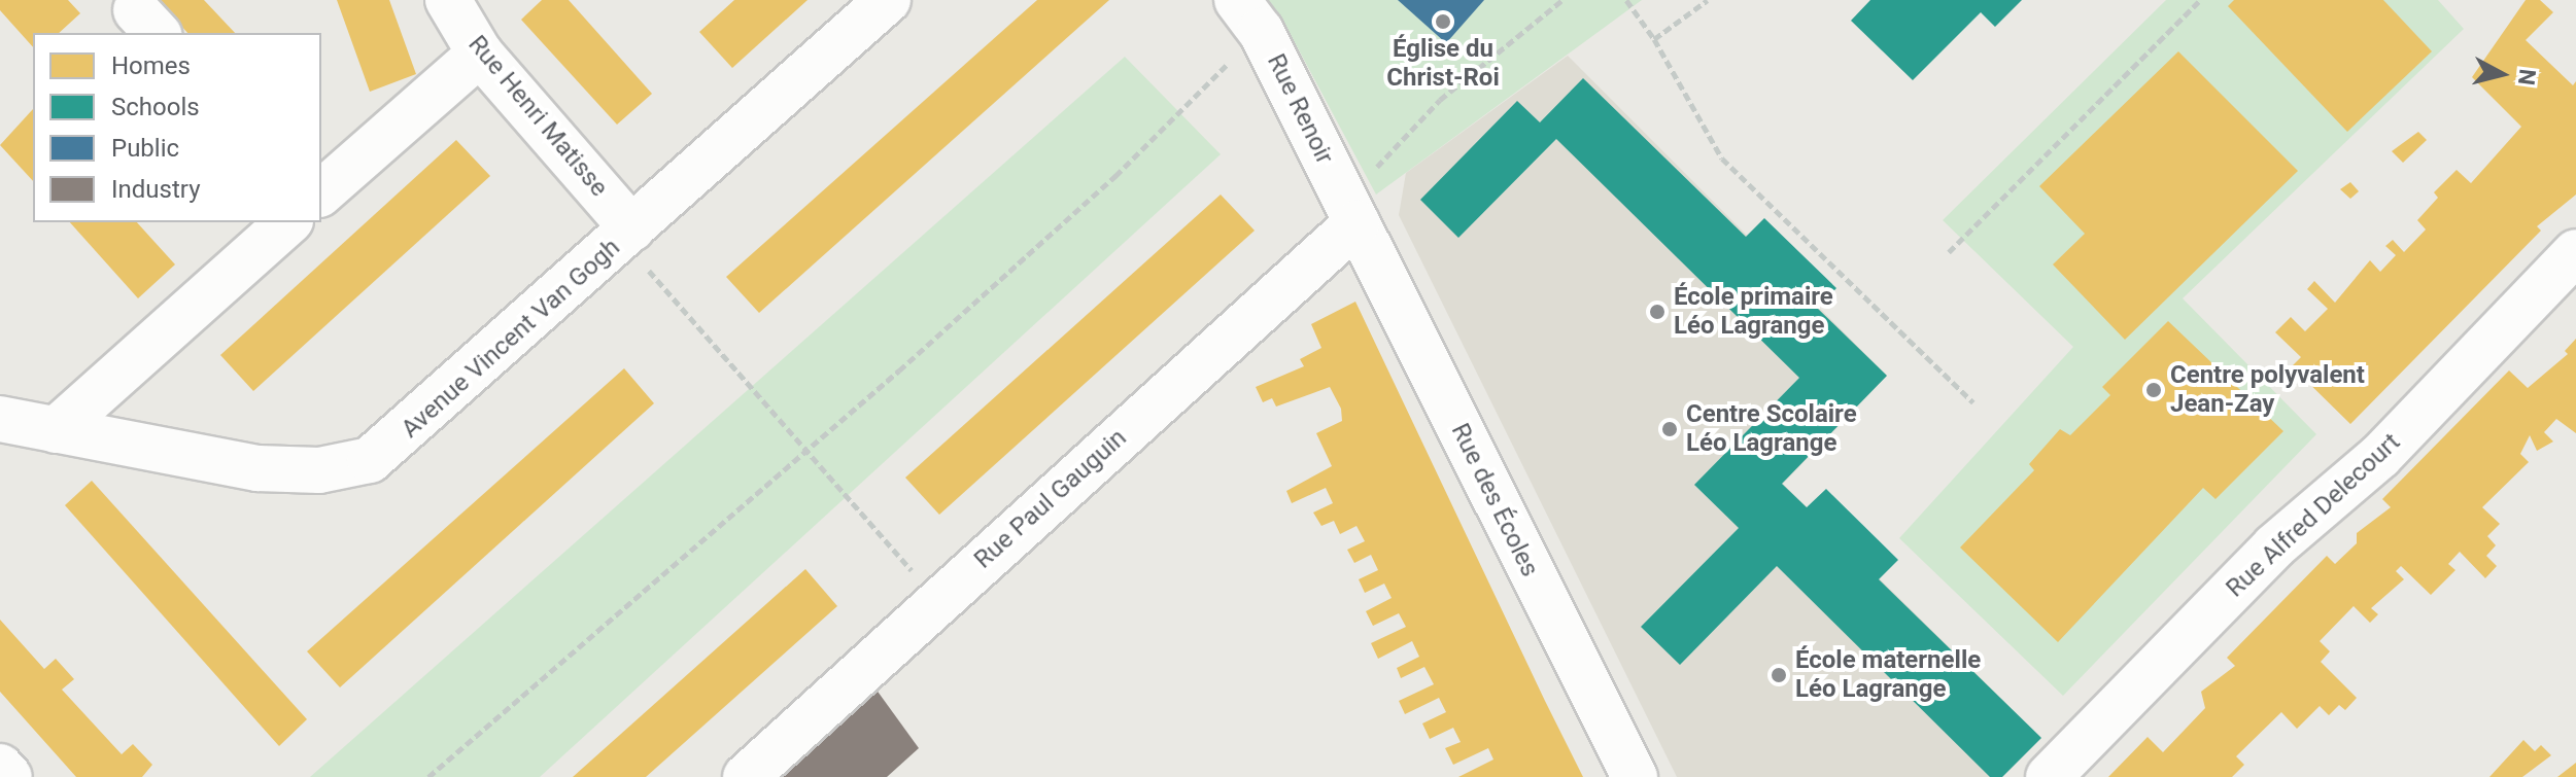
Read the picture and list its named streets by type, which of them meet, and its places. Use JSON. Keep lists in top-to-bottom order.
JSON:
{
  "streets": {
    "street": [
      "Rue Renoir",
      "Rue Henri Matisse",
      "Avenue Vincent Van Gogh",
      "Rue Paul Gauguin",
      "Rue des Écoles",
      "Rue Alfred Delecourt"
    ]
  },
  "crossings": [
    ["Rue Renoir", "Rue Paul Gauguin"],
    ["Rue Renoir", "Rue des Écoles"],
    ["Rue Henri Matisse", "Avenue Vincent Van Gogh"],
    ["Rue Paul Gauguin", "Rue des Écoles"]
  ],
  "places": [
    "Église du Christ-Roi",
    "École primaire Léo Lagrange",
    "Centre polyvalent Jean-Zay",
    "Centre Scolaire Léo Lagrange",
    "École maternelle Léo Lagrange"
  ],
  "legend": [
    "Homes",
    "Schools",
    "Public",
    "Industry"
  ],
  "north": "right"
}
